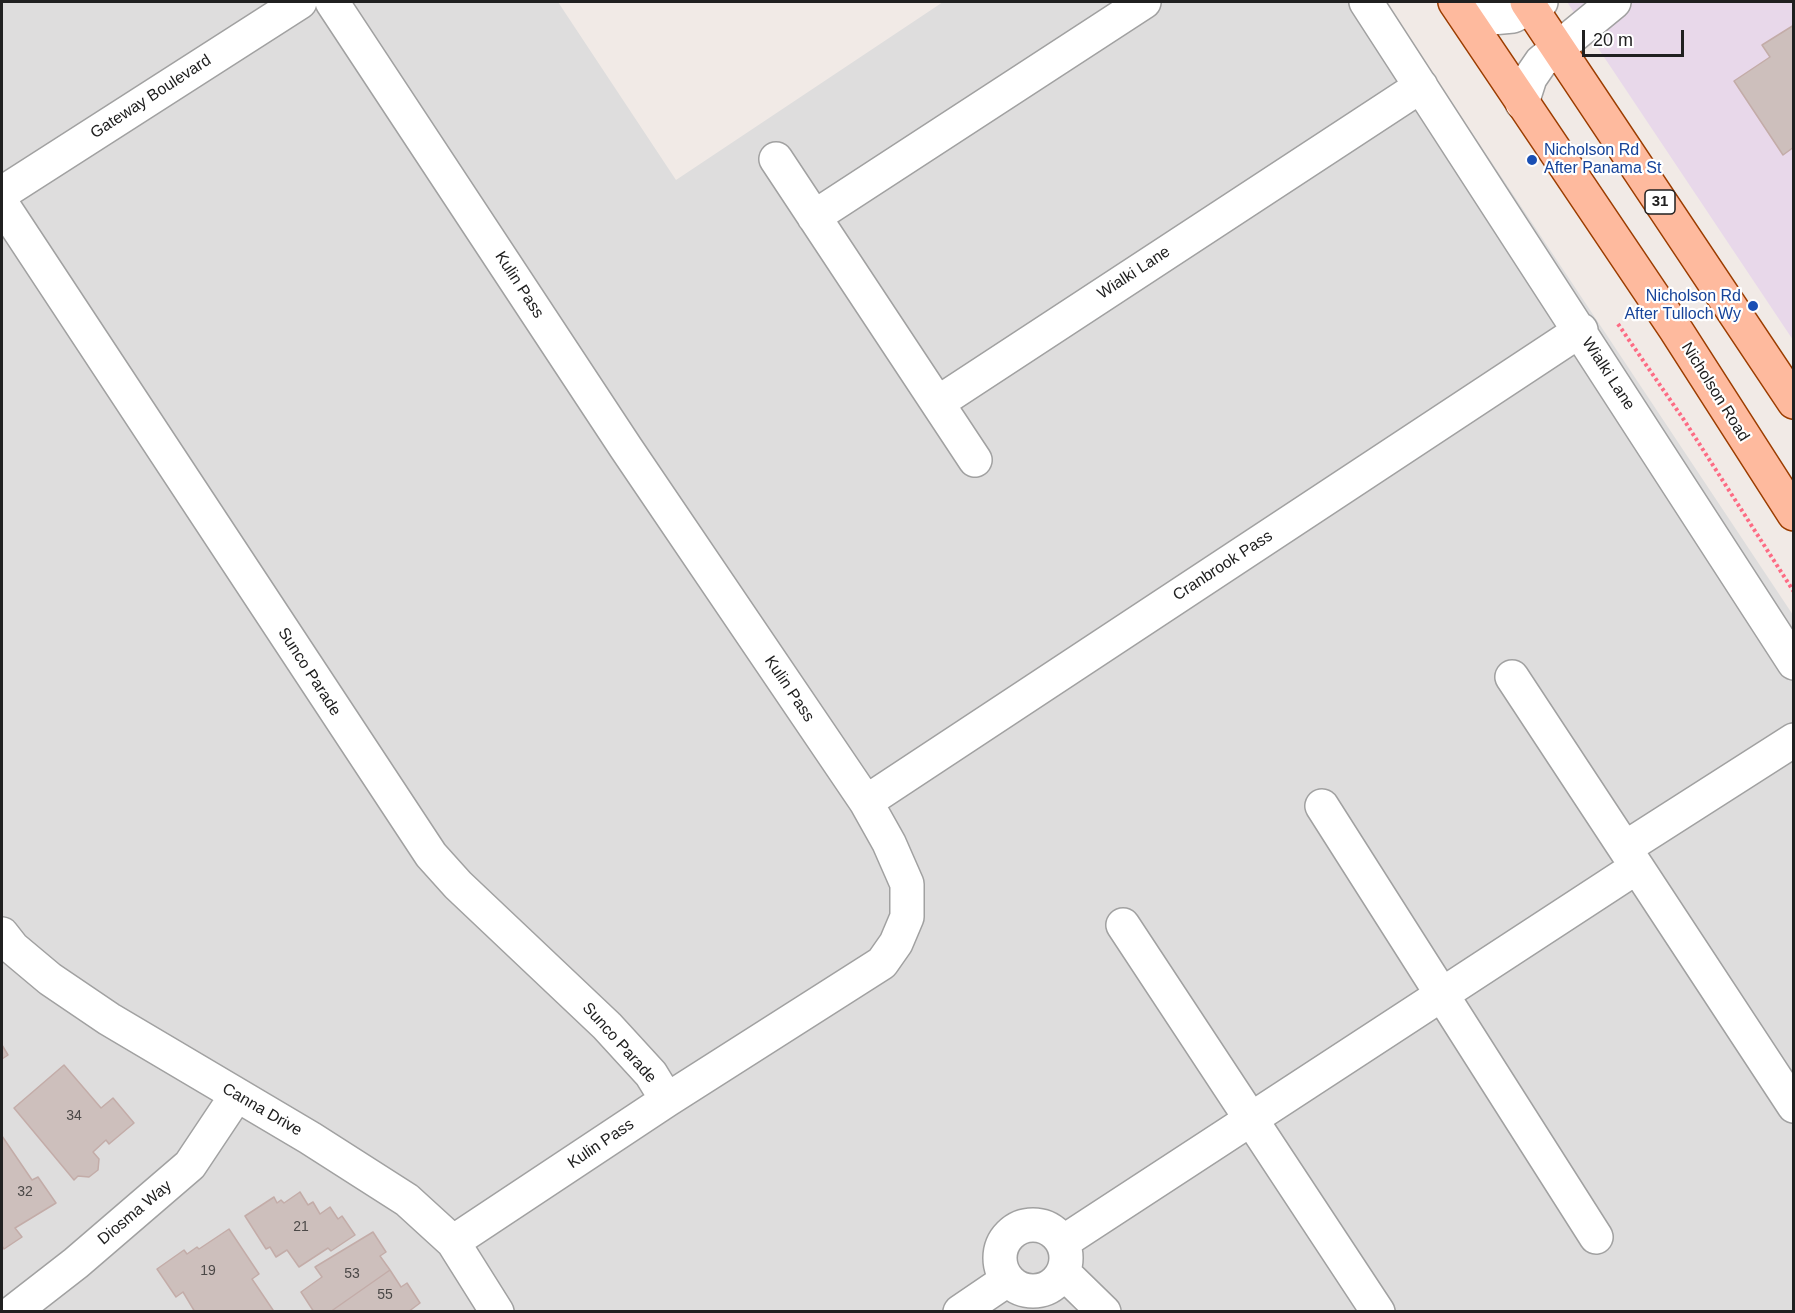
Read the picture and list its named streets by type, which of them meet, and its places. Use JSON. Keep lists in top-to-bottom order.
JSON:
{
  "streets": {
    "main road": ["31", "Nicholson Road"],
    "street": [
      "Gateway Boulevard",
      "Wialki Lane",
      "Kulin Pass",
      "Cranbrook Pass",
      "Sunco Parade",
      "Canna Drive",
      "Diosma Way"
    ]
  },
  "crossings": [
    ["Wialki Lane", "Cranbrook Pass"],
    ["Kulin Pass", "Cranbrook Pass"],
    ["Kulin Pass", "Sunco Parade"],
    ["Kulin Pass", "Canna Drive"],
    ["Canna Drive", "Diosma Way"]
  ],
  "places": ["Nicholson Rd After Panama St", "Nicholson Rd After Tulloch Wy"],
  "house_numbers": [
    "34",
    "32",
    "21",
    "19",
    "53",
    "55"
  ],
  "scale_bar": "20 m"
}
